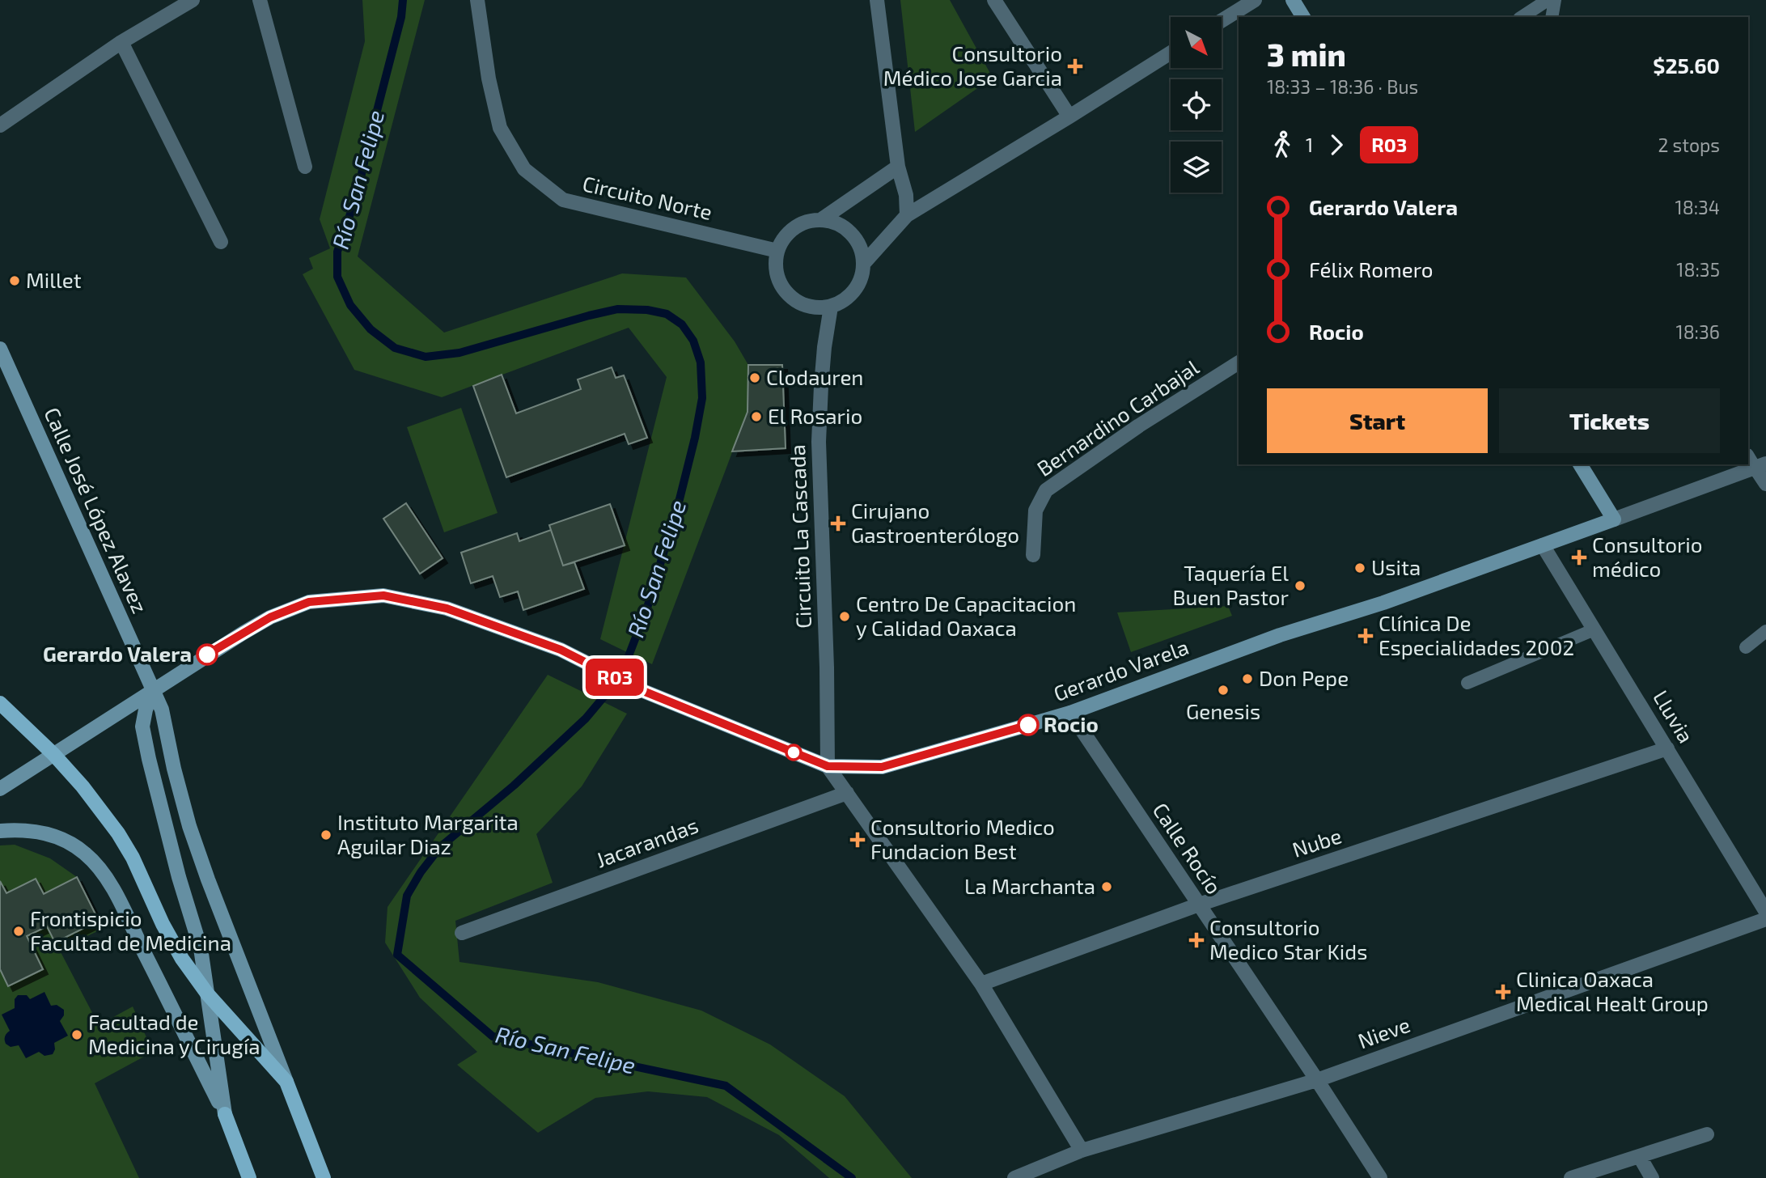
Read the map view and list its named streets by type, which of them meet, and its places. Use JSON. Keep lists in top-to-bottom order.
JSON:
{
  "streets": {
    "main road": ["Calle José López Alavez", "Gerardo Varela"],
    "street": [
      "Circuito Norte",
      "Bernardino Carbajal",
      "Circuito La Cascada",
      "Lluvia",
      "Jacarandas",
      "Nube",
      "Calle Rocío",
      "Nieve"
    ]
  },
  "crossings": [
    ["Circuito Norte", "Circuito La Cascada"],
    ["Calle José López Alavez", "Gerardo Varela"],
    ["Circuito La Cascada", "Gerardo Varela"],
    ["Gerardo Varela", "Lluvia"],
    ["Gerardo Varela", "Calle Rocío"],
    ["Lluvia", "Nube"],
    ["Nube", "Calle Rocío"],
    ["Calle Rocío", "Nieve"]
  ],
  "water": ["Río San Felipe"],
  "places": {
    "health": [
      "Consultorio Médico Jose Garcia",
      "Cirujano Gastroenterólogo",
      "Consultorio médico",
      "Clínica De Especialidades 2002",
      "Consultorio Medico Fundacion Best",
      "Consultorio Medico Star Kids",
      "Clinica Oaxaca Medical Healt Group"
    ],
    "other": [
      "Millet",
      "Clodauren",
      "El Rosario",
      "Usita",
      "Taquería El Buen Pastor",
      "Centro De Capacitacion y Calidad Oaxaca",
      "Gerardo Valera",
      "Don Pepe",
      "Genesis",
      "Rocio",
      "Instituto Margarita Aguilar Diaz",
      "La Marchanta",
      "Frontispicio Facultad de Medicina",
      "Facultad de Medicina y Cirugía"
    ]
  },
  "lines": ["bus line R03"],
  "north": "bottom right",
  "page": {
    "on_map": "R03",
    "heading": ["3 min", "18:33 – 18:36 · Bus", "$25.60"],
    "legs": ["1", "R03", "2 stops"],
    "list": [
      {
        "name": "Gerardo Valera",
        "value": "18:34"
      },
      {
        "name": "Félix Romero",
        "value": "18:35"
      },
      {
        "name": "Rocio",
        "value": "18:36"
      }
    ],
    "buttons": ["Start", "Tickets"]
  }
}
